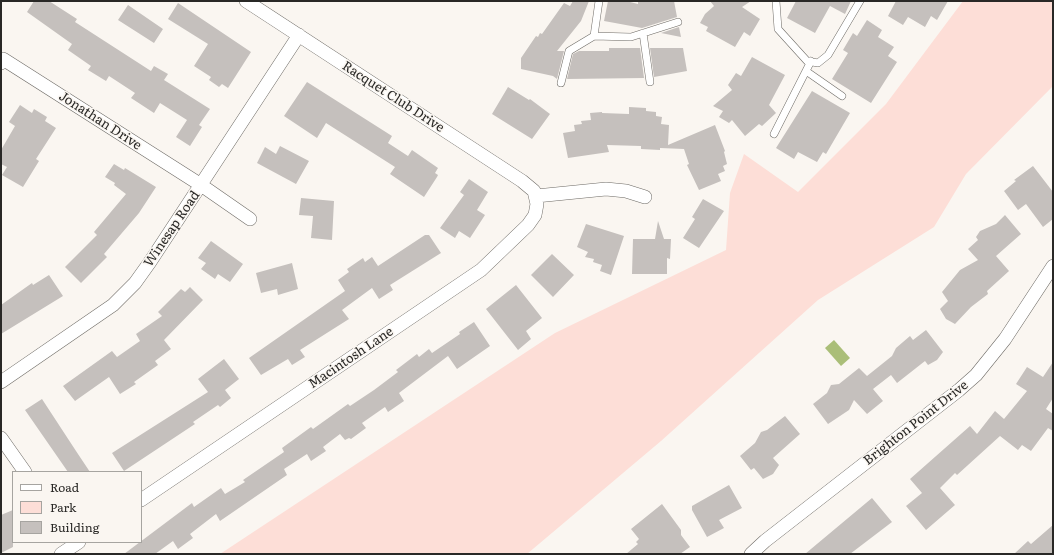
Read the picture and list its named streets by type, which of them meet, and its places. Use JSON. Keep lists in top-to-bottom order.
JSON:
{
  "streets": {
    "street": [
      "Racquet Club Drive",
      "Jonathan Drive",
      "Winesap Road",
      "Macintosh Lane",
      "Brighton Point Drive"
    ]
  },
  "crossings": [
    ["Racquet Club Drive", "Winesap Road"],
    ["Racquet Club Drive", "Macintosh Lane"],
    ["Jonathan Drive", "Winesap Road"]
  ],
  "legend": ["Road", "Park", "Building"]
}
